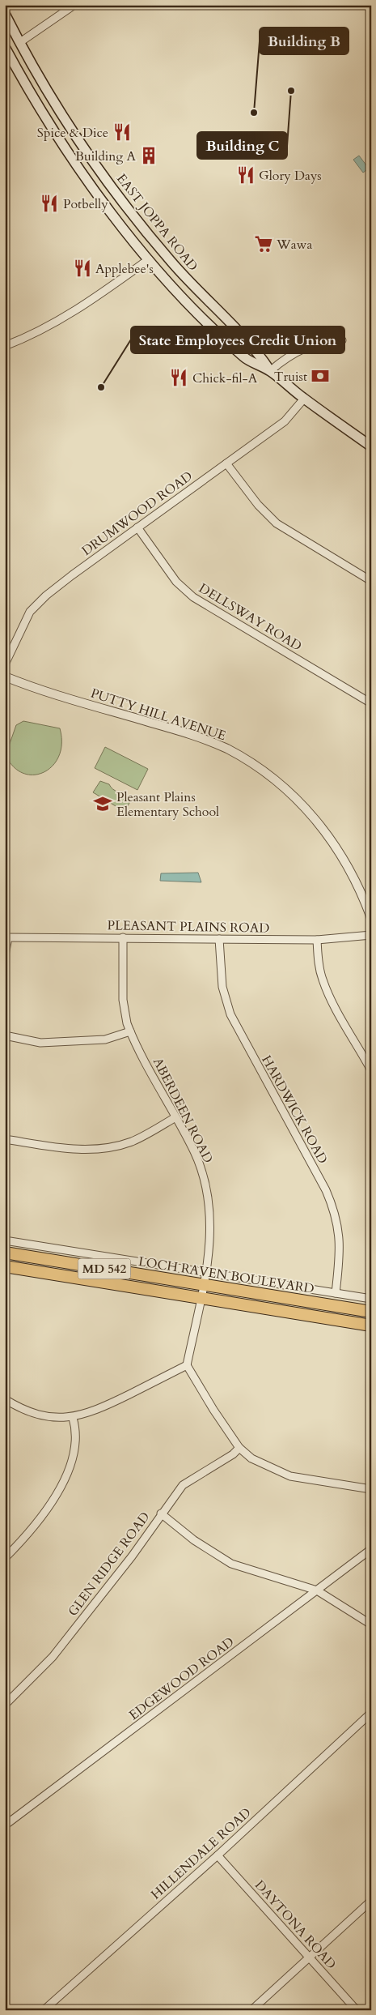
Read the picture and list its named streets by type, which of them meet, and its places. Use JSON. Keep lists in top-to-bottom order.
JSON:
{
  "streets": {
    "main road": ["EAST JOPPA ROAD", "MD 542", "LOCH RAVEN BOULEVARD"],
    "street": [
      "DRUMWOOD ROAD",
      "DELLSWAY ROAD",
      "PUTTY HILL AVENUE",
      "PLEASANT PLAINS ROAD",
      "HARDWICK ROAD",
      "ABERDEEN ROAD",
      "GLEN RIDGE ROAD",
      "EDGEWOOD ROAD",
      "HILLENDALE ROAD",
      "DAYTONA ROAD"
    ]
  },
  "crossings": [
    ["EAST JOPPA ROAD", "DRUMWOOD ROAD"],
    ["DRUMWOOD ROAD", "DELLSWAY ROAD"],
    ["PLEASANT PLAINS ROAD", "HARDWICK ROAD"],
    ["PLEASANT PLAINS ROAD", "ABERDEEN ROAD"],
    ["HARDWICK ROAD", "LOCH RAVEN BOULEVARD"],
    ["ABERDEEN ROAD", "LOCH RAVEN BOULEVARD"],
    ["HILLENDALE ROAD", "DAYTONA ROAD"]
  ],
  "places": {
    "other": ["Building C", "Building B", "State Employees Credit Union"],
    "restaurant": [
      "Spice & Dice",
      "Glory Days",
      "Potbelly",
      "Applebee's",
      "Chick-fil-A"
    ],
    "building": ["Building A"],
    "supermarket": ["Wawa"],
    "bank": ["Truist"],
    "school or university": ["Pleasant Plains Elementary School"]
  }
}
